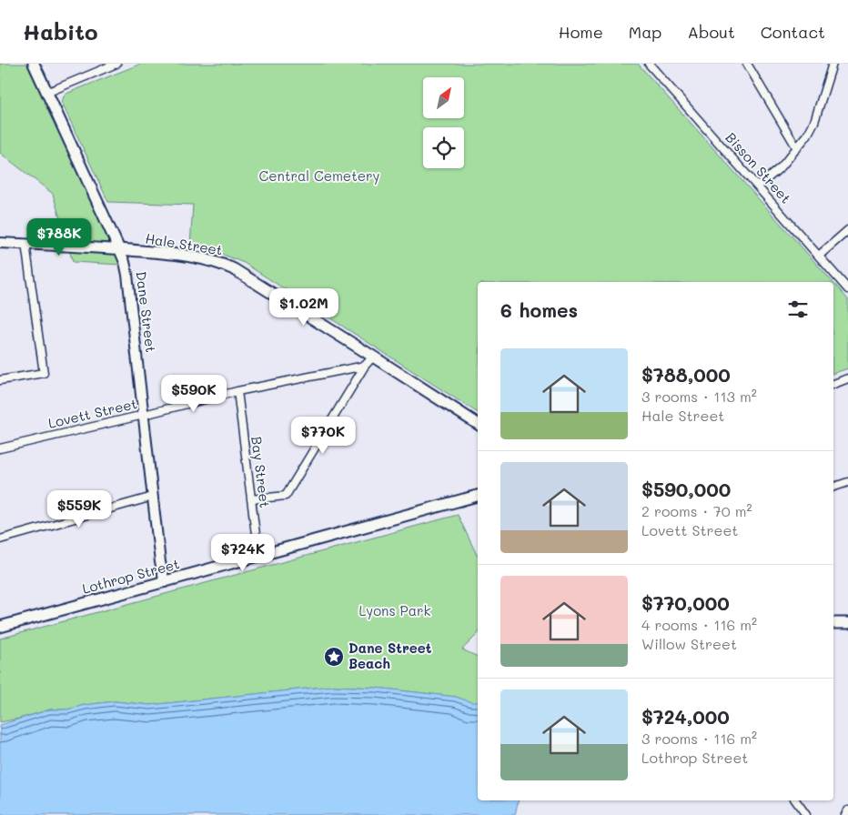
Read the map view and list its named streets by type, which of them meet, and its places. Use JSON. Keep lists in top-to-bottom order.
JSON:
{
  "streets": {
    "main road": ["Hale Street", "Dane Street", "Lothrop Street"],
    "street": ["Bisson Street", "Lovett Street", "Bay Street"]
  },
  "crossings": [
    ["Hale Street", "Dane Street"],
    ["Dane Street", "Lovett Street"],
    ["Dane Street", "Lothrop Street"],
    ["Lovett Street", "Bay Street"],
    ["Bay Street", "Lothrop Street"]
  ],
  "parks": ["Central Cemetery", "Lyons Park"],
  "places": {
    "place": ["Dane Street Beach"]
  },
  "north": "top right",
  "page": {
    "header": "Habito",
    "nav": [
      "Home",
      "Map",
      "About",
      "Contact"
    ],
    "price": [
      "$788K",
      "$1.02M",
      "$590K",
      "$770K",
      "$559K",
      "$724K"
    ],
    "heading": "6 homes",
    "list": [
      {
        "name": "$788,000",
        "note": "3 rooms · 113 m² · Hale Street"
      },
      {
        "name": "$590,000",
        "note": "2 rooms · 70 m² · Lovett Street"
      },
      {
        "name": "$770,000",
        "note": "4 rooms · 116 m² · Willow Street"
      },
      {
        "name": "$724,000",
        "note": "3 rooms · 116 m² · Lothrop Street"
      }
    ]
  }
}
